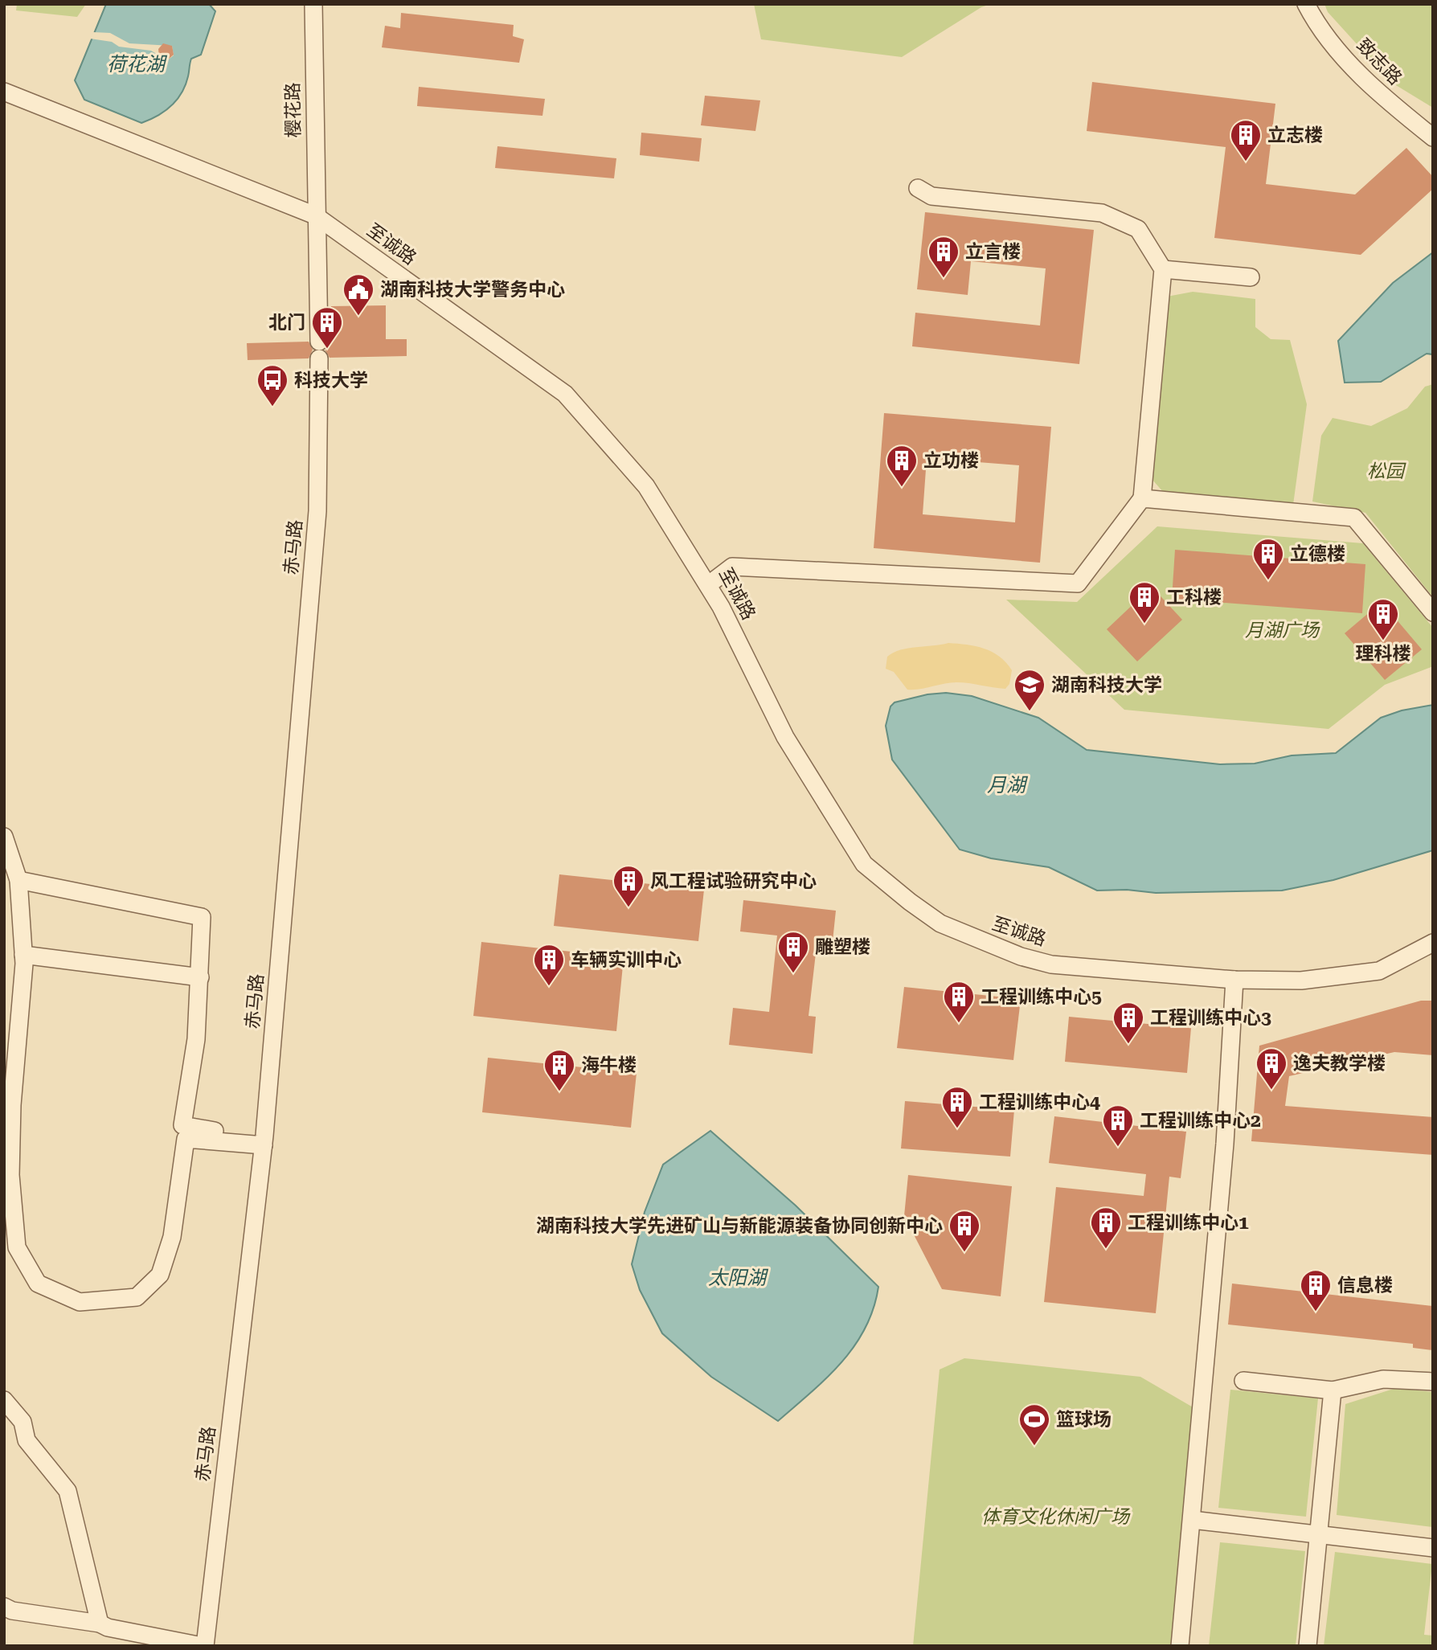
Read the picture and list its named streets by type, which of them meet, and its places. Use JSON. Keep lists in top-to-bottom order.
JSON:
{
  "streets": {
    "street": [
      "致志路",
      "樱花路",
      "至诚路",
      "赤马路"
    ]
  },
  "crossings": [
    ["樱花路", "至诚路"],
    ["樱花路", "赤马路"]
  ],
  "water": ["荷花湖", "月湖", "太阳湖"],
  "parks": ["松园", "月湖广场", "体育文化休闲广场"],
  "places": {
    "building": [
      "立志楼",
      "立言楼",
      "北门",
      "立功楼",
      "立德楼",
      "工科楼",
      "理科楼",
      "风工程试验研究中心",
      "雕塑楼",
      "车辆实训中心",
      "工程训练中心5",
      "工程训练中心3",
      "逸夫教学楼",
      "海牛楼",
      "工程训练中心4",
      "工程训练中心2",
      "工程训练中心1",
      "湖南科技大学先进矿山与新能源装备协同创新中心",
      "信息楼"
    ],
    "public building": ["湖南科技大学警务中心"],
    "bus stop": ["科技大学"],
    "school or university": ["湖南科技大学"],
    "sports": ["篮球场"]
  }
}
